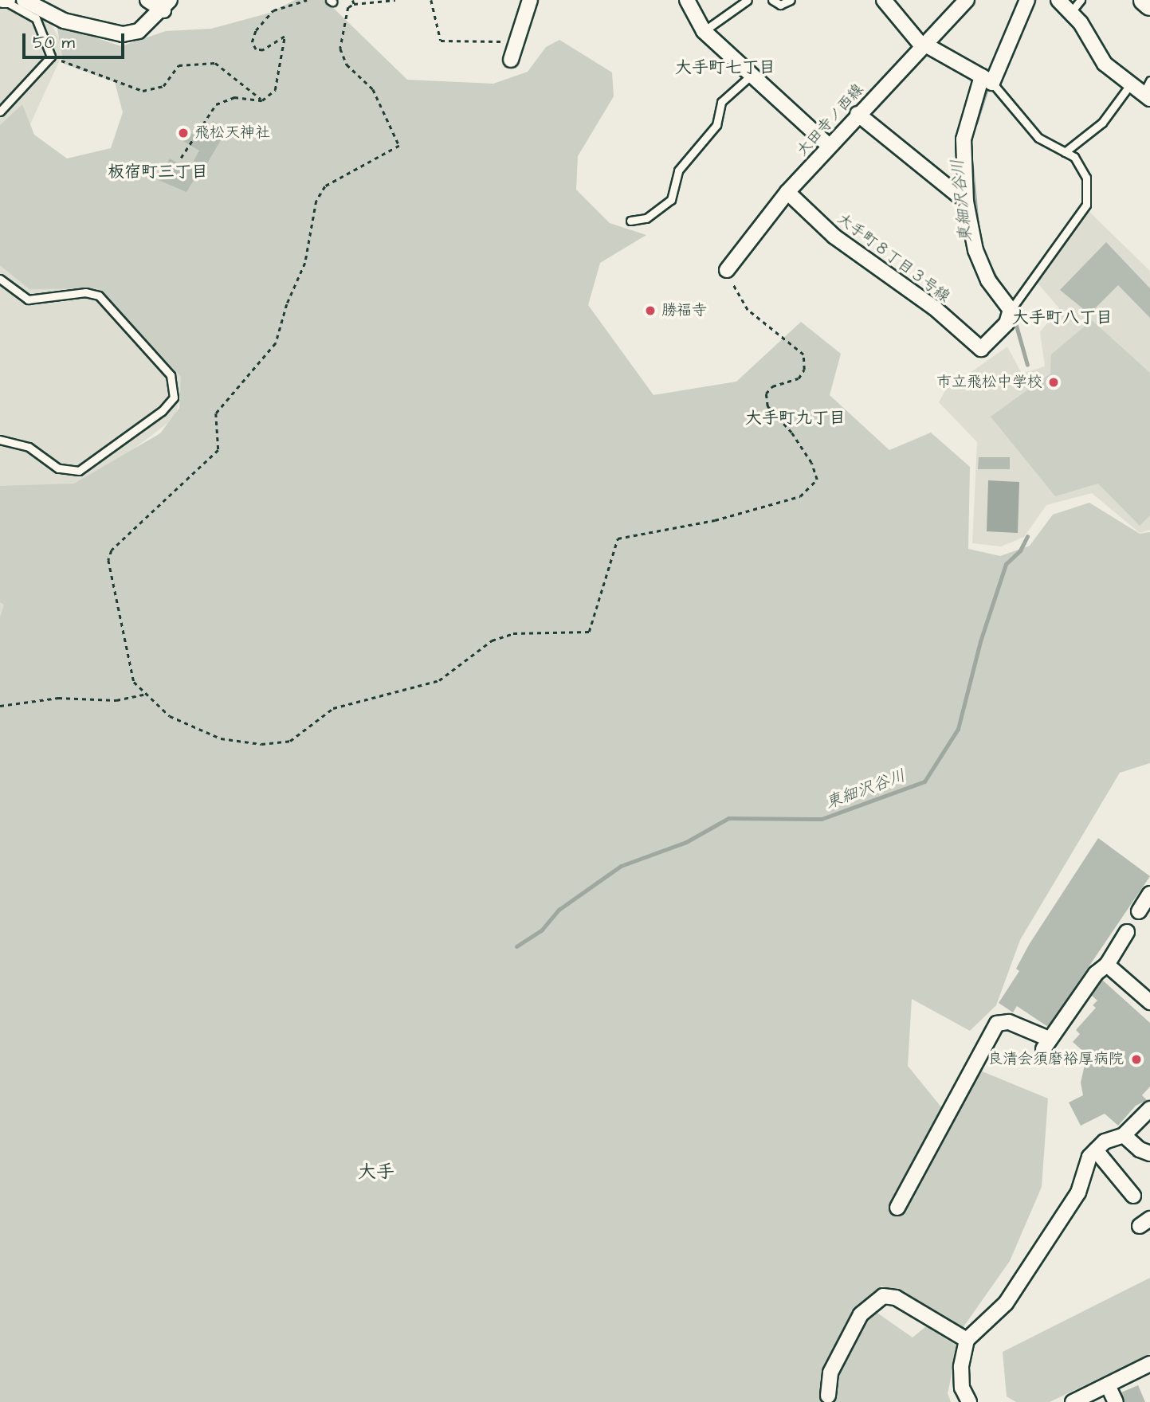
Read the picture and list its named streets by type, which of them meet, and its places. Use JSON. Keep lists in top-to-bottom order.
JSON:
{
  "streets": {
    "street": ["大田寺ノ西線", "大手町８丁目３号線"]
  },
  "crossings": [
    ["大田寺ノ西線", "大手町８丁目３号線"]
  ],
  "districts": [
    "大手町七丁目",
    "板宿町三丁目",
    "大手町八丁目",
    "大手町九丁目",
    "大手"
  ],
  "water": ["東細沢谷川"],
  "places": [
    "飛松天神社",
    "勝福寺",
    "市立飛松中学校",
    "良清会須磨裕厚病院"
  ],
  "scale_bar": "50 m"
}
